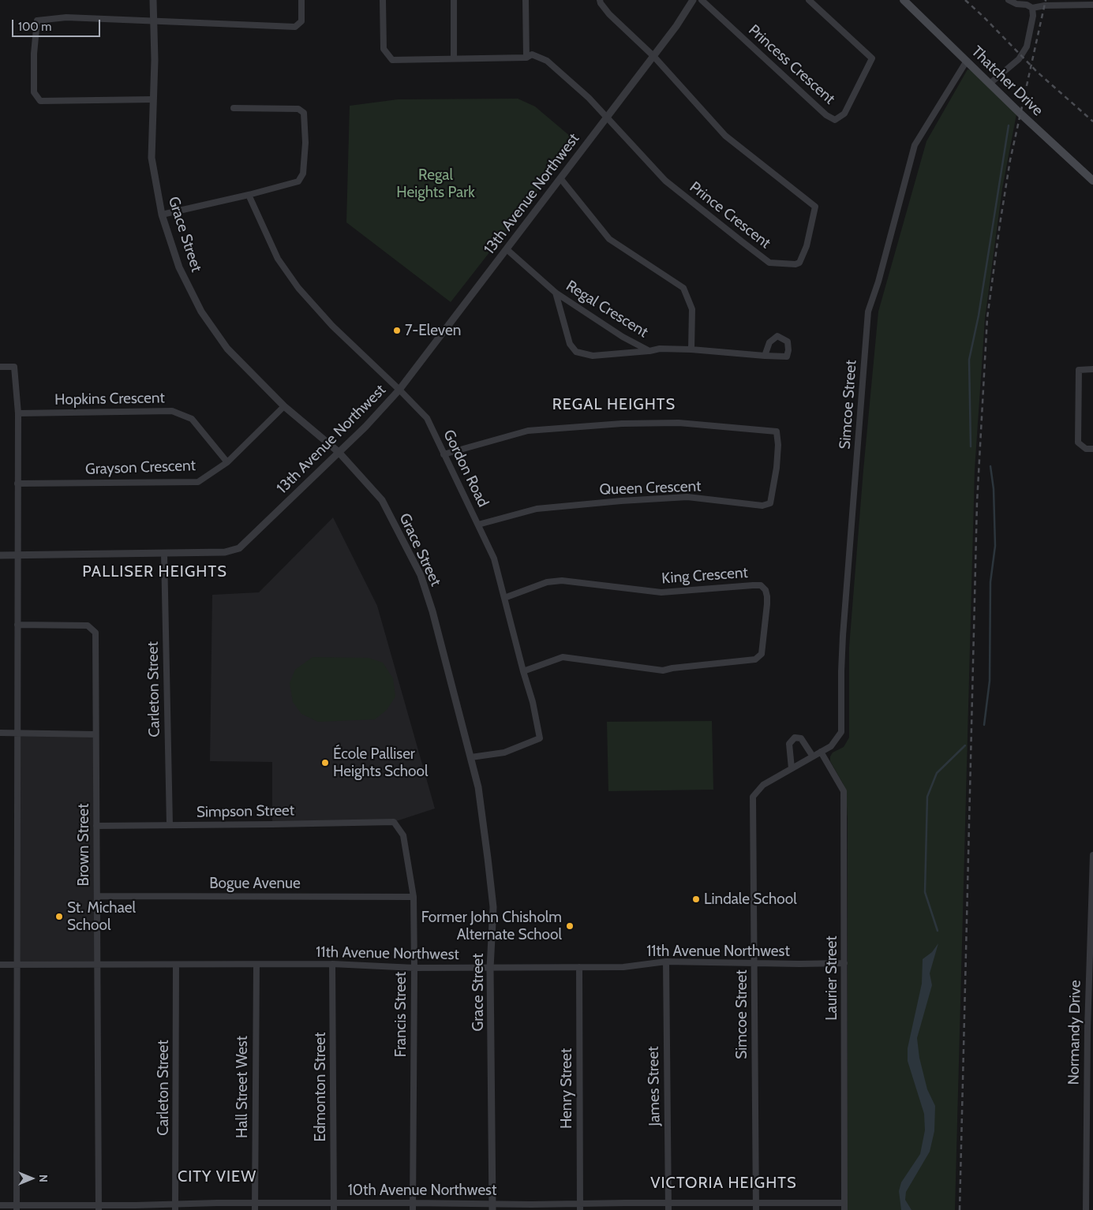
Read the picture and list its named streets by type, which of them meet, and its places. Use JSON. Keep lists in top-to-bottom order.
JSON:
{
  "streets": {
    "main road": ["Thatcher Drive"],
    "street": [
      "Princess Crescent",
      "13th Avenue Northwest",
      "Prince Crescent",
      "Grace Street",
      "Regal Crescent",
      "Hopkins Crescent",
      "Simcoe Street",
      "Grayson Crescent",
      "Gordon Road",
      "Queen Crescent",
      "King Crescent",
      "Carleton Street",
      "Simpson Street",
      "Brown Street",
      "Bogue Avenue",
      "11th Avenue Northwest",
      "Laurier Street",
      "Francis Street",
      "Normandy Drive",
      "James Street",
      "Hall Street West",
      "Edmonton Street",
      "Henry Street",
      "10th Avenue Northwest"
    ]
  },
  "crossings": [
    ["Thatcher Drive", "Simcoe Street"],
    ["13th Avenue Northwest", "Prince Crescent"],
    ["13th Avenue Northwest", "Grace Street"],
    ["13th Avenue Northwest", "Regal Crescent"],
    ["13th Avenue Northwest", "Gordon Road"],
    ["13th Avenue Northwest", "Carleton Street"],
    ["Grace Street", "Grayson Crescent"],
    ["Grace Street", "Gordon Road"],
    ["Grace Street", "11th Avenue Northwest"],
    ["Grace Street", "10th Avenue Northwest"],
    ["Hopkins Crescent", "Grayson Crescent"],
    ["Simcoe Street", "11th Avenue Northwest"],
    ["Simcoe Street", "Laurier Street"],
    ["Simcoe Street", "10th Avenue Northwest"],
    ["Gordon Road", "Queen Crescent"],
    ["Gordon Road", "King Crescent"],
    ["Carleton Street", "Simpson Street"],
    ["Carleton Street", "11th Avenue Northwest"],
    ["Carleton Street", "10th Avenue Northwest"],
    ["Simpson Street", "Brown Street"],
    ["Simpson Street", "Francis Street"],
    ["Brown Street", "Bogue Avenue"],
    ["Brown Street", "11th Avenue Northwest"],
    ["Brown Street", "10th Avenue Northwest"],
    ["Bogue Avenue", "Francis Street"],
    ["11th Avenue Northwest", "Laurier Street"],
    ["11th Avenue Northwest", "Francis Street"],
    ["11th Avenue Northwest", "James Street"],
    ["11th Avenue Northwest", "Hall Street West"],
    ["11th Avenue Northwest", "Edmonton Street"],
    ["11th Avenue Northwest", "Henry Street"],
    ["Laurier Street", "10th Avenue Northwest"],
    ["Francis Street", "10th Avenue Northwest"],
    ["James Street", "10th Avenue Northwest"],
    ["Hall Street West", "10th Avenue Northwest"],
    ["Edmonton Street", "10th Avenue Northwest"],
    ["Henry Street", "10th Avenue Northwest"]
  ],
  "districts": [
    "REGAL HEIGHTS",
    "PALLISER HEIGHTS",
    "CITY VIEW",
    "VICTORIA HEIGHTS"
  ],
  "parks": ["Regal Heights Park"],
  "places": [
    "7-Eleven",
    "École Palliser Heights School",
    "Lindale School",
    "St. Michael School",
    "Former John Chisholm Alternate School"
  ],
  "scale_bar": "100 m",
  "north": "right"
}
